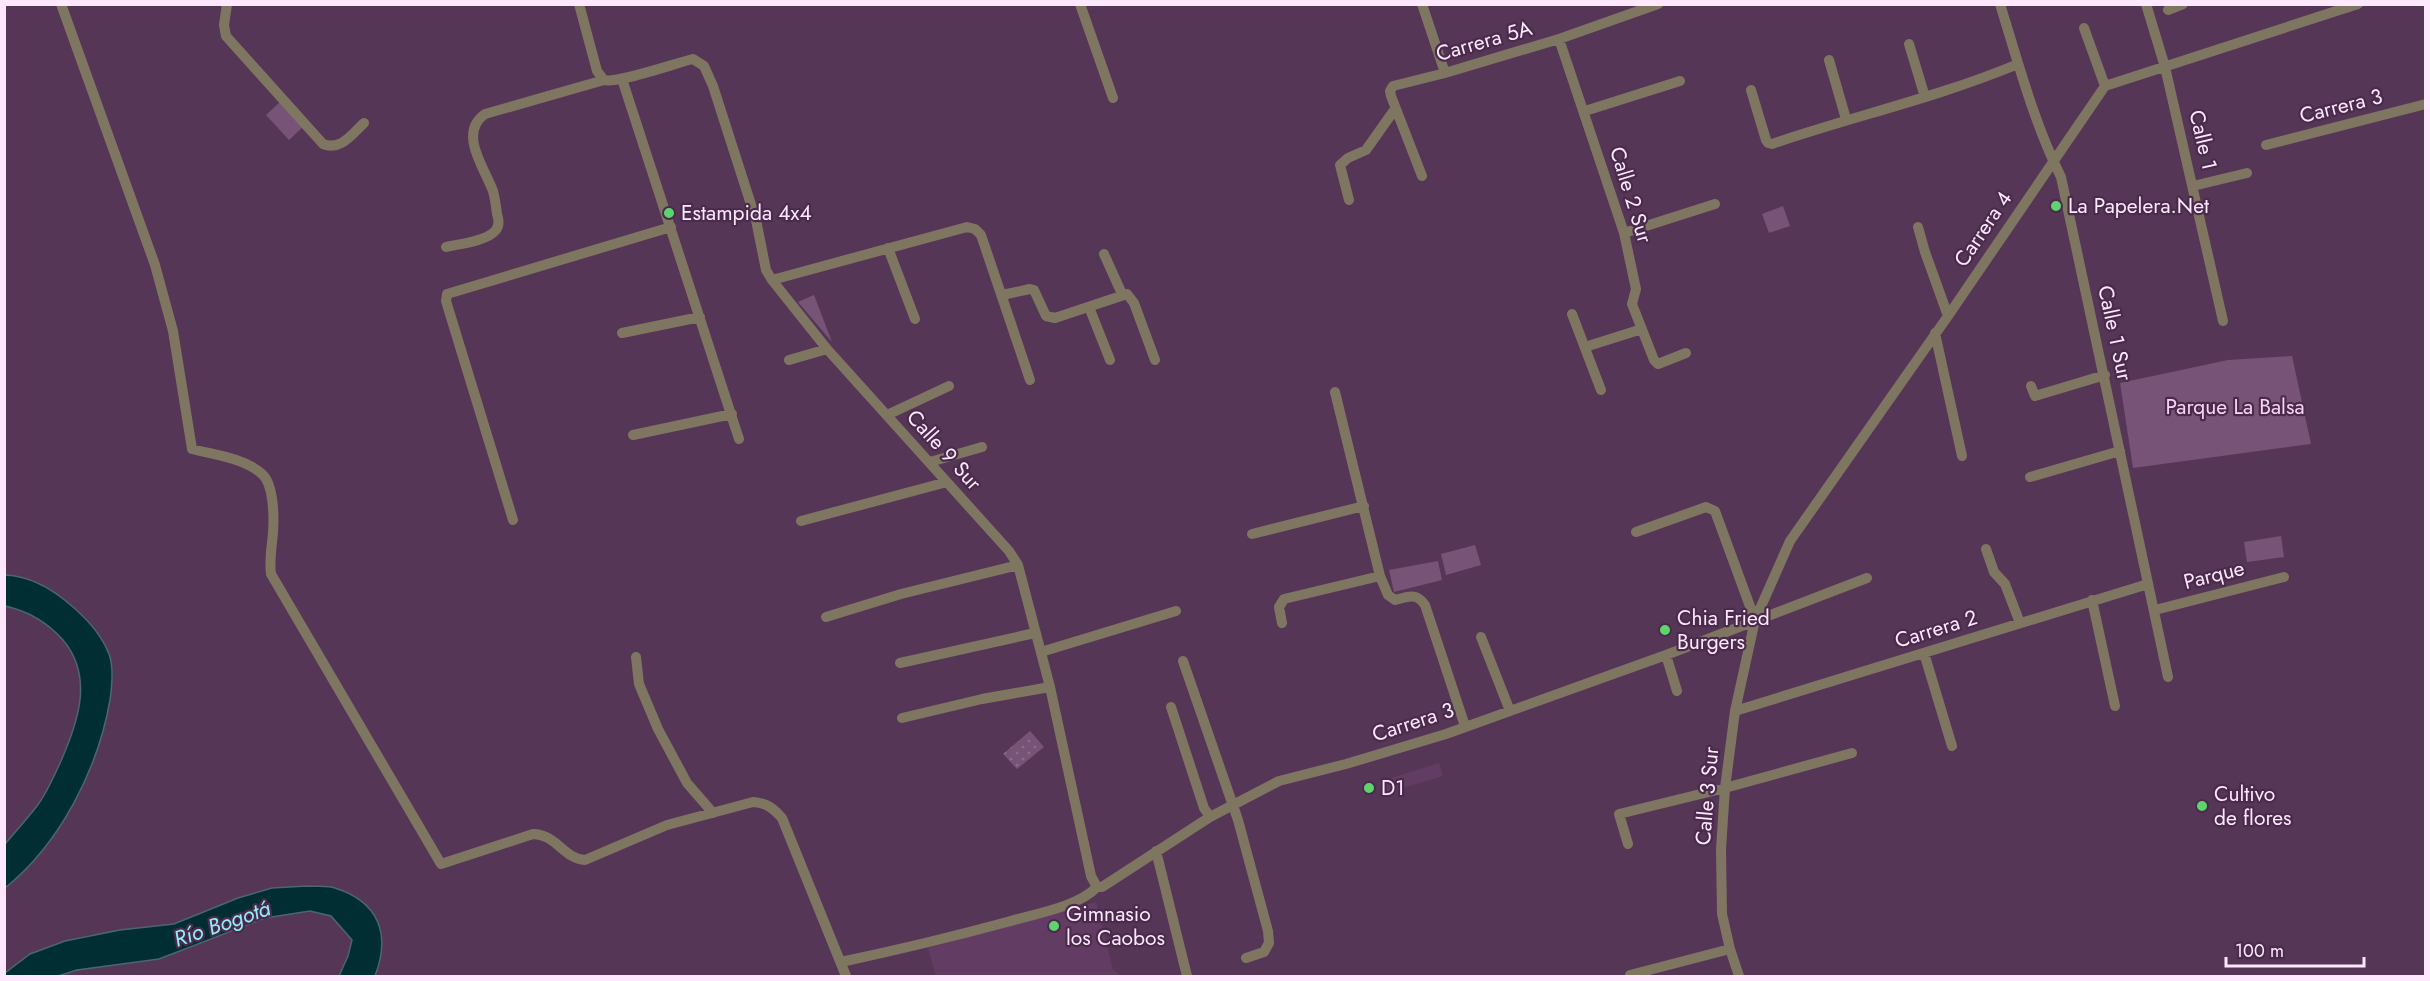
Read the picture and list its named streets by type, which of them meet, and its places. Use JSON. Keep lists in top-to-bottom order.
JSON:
{
  "streets": {
    "street": [
      "Carrera 5A",
      "Carrera 3",
      "Calle 1",
      "Calle 2 Sur",
      "Carrera 4",
      "Calle 1 Sur",
      "Calle 9 Sur",
      "Parque",
      "Carrera 2",
      "Calle 3 Sur"
    ]
  },
  "crossings": [
    ["Carrera 5A", "Calle 2 Sur"],
    ["Carrera 3", "Carrera 4"],
    ["Carrera 3", "Calle 9 Sur"],
    ["Carrera 3", "Calle 3 Sur"],
    ["Carrera 4", "Calle 1 Sur"],
    ["Carrera 4", "Calle 3 Sur"],
    ["Calle 1 Sur", "Parque"],
    ["Calle 1 Sur", "Carrera 2"],
    ["Carrera 2", "Calle 3 Sur"]
  ],
  "water": ["Río Bogotá"],
  "parks": ["Parque La Balsa"],
  "places": [
    "La Papelera.Net",
    "Estampida 4x4",
    "Chia Fried Burgers",
    "D1",
    "Cultivo de flores",
    "Gimnasio los Caobos"
  ],
  "scale_bar": "100 m"
}
